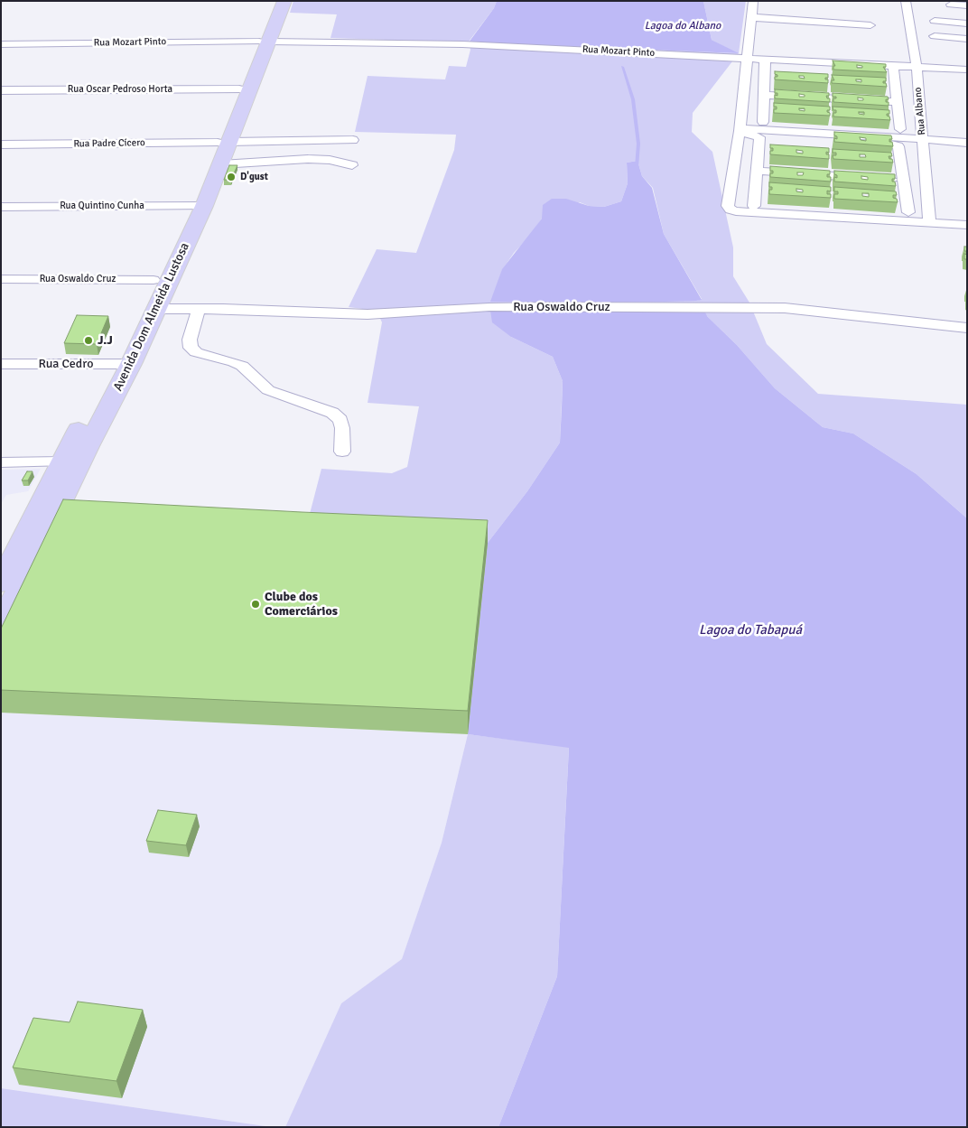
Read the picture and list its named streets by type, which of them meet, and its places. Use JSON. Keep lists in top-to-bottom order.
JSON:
{
  "streets": {
    "main road": ["Avenida Dom Almeida Lustosa"],
    "street": [
      "Rua Mozart Pinto",
      "Rua Oscar Pedroso Horta",
      "Rua Albano",
      "Rua Padre Cícero",
      "Rua Quintino Cunha",
      "Rua Oswaldo Cruz",
      "Rua Cedro"
    ]
  },
  "crossings": [
    ["Rua Mozart Pinto", "Rua Albano"],
    ["Rua Mozart Pinto", "Avenida Dom Almeida Lustosa"],
    ["Rua Oscar Pedroso Horta", "Avenida Dom Almeida Lustosa"],
    ["Rua Padre Cícero", "Avenida Dom Almeida Lustosa"],
    ["Rua Quintino Cunha", "Avenida Dom Almeida Lustosa"],
    ["Rua Oswaldo Cruz", "Avenida Dom Almeida Lustosa"],
    ["Avenida Dom Almeida Lustosa", "Rua Cedro"]
  ],
  "water": ["Lagoa do Albano", "Lagoa do Tabapuá"],
  "places": ["D'gust", "J.J", "Clube dos Comerciários"]
}
